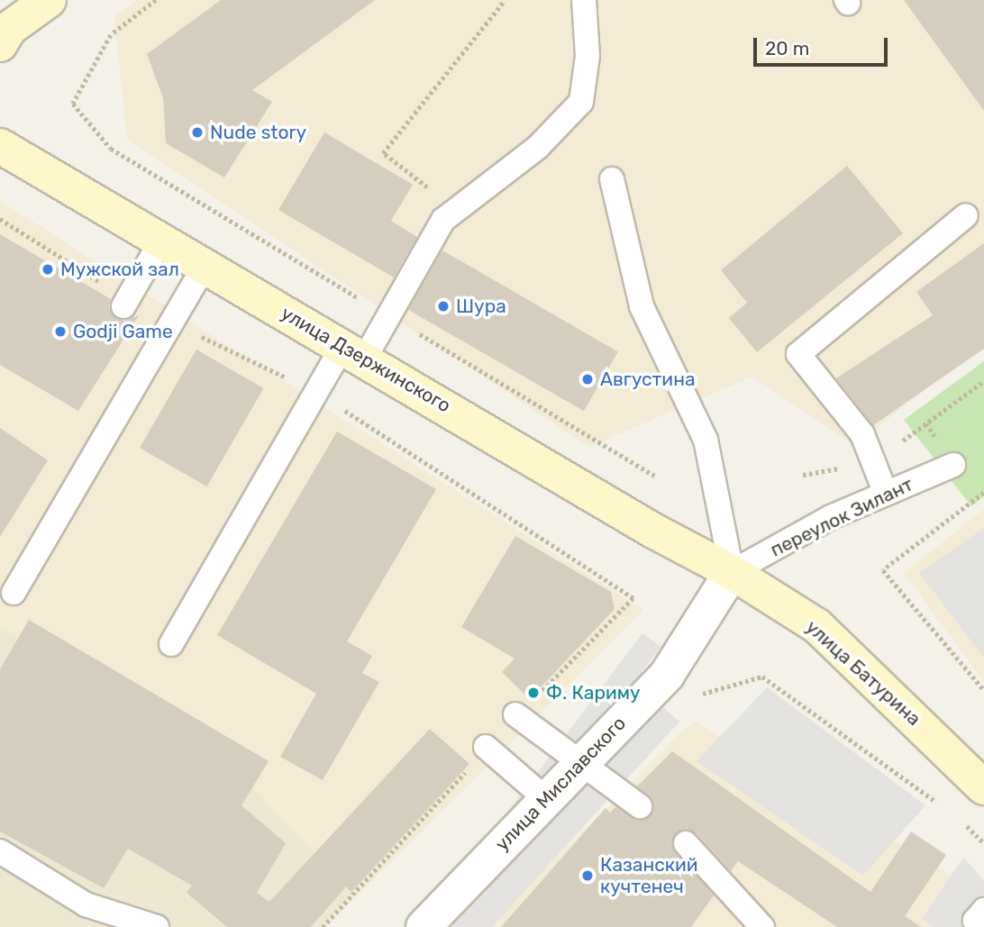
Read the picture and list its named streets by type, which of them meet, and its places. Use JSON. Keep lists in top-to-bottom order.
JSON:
{
  "streets": {
    "main road": ["улица Дзержинского", "улица Батурина"],
    "street": ["улица Миславского"],
    "lane": ["переулок Зилант"]
  },
  "crossings": [
    ["улица Дзержинского", "переулок Зилант"],
    ["улица Дзержинского", "улица Батурина"],
    ["улица Дзержинского", "улица Миславского"],
    ["переулок Зилант", "улица Батурина"],
    ["переулок Зилант", "улица Миславского"],
    ["улица Батурина", "улица Миславского"]
  ],
  "places": [
    "Nude story",
    "Мужской зал",
    "Шура",
    "Godji Game",
    "Августина",
    "Ф. Кариму",
    "Казанский кучтенеч"
  ],
  "scale_bar": "20 m"
}
